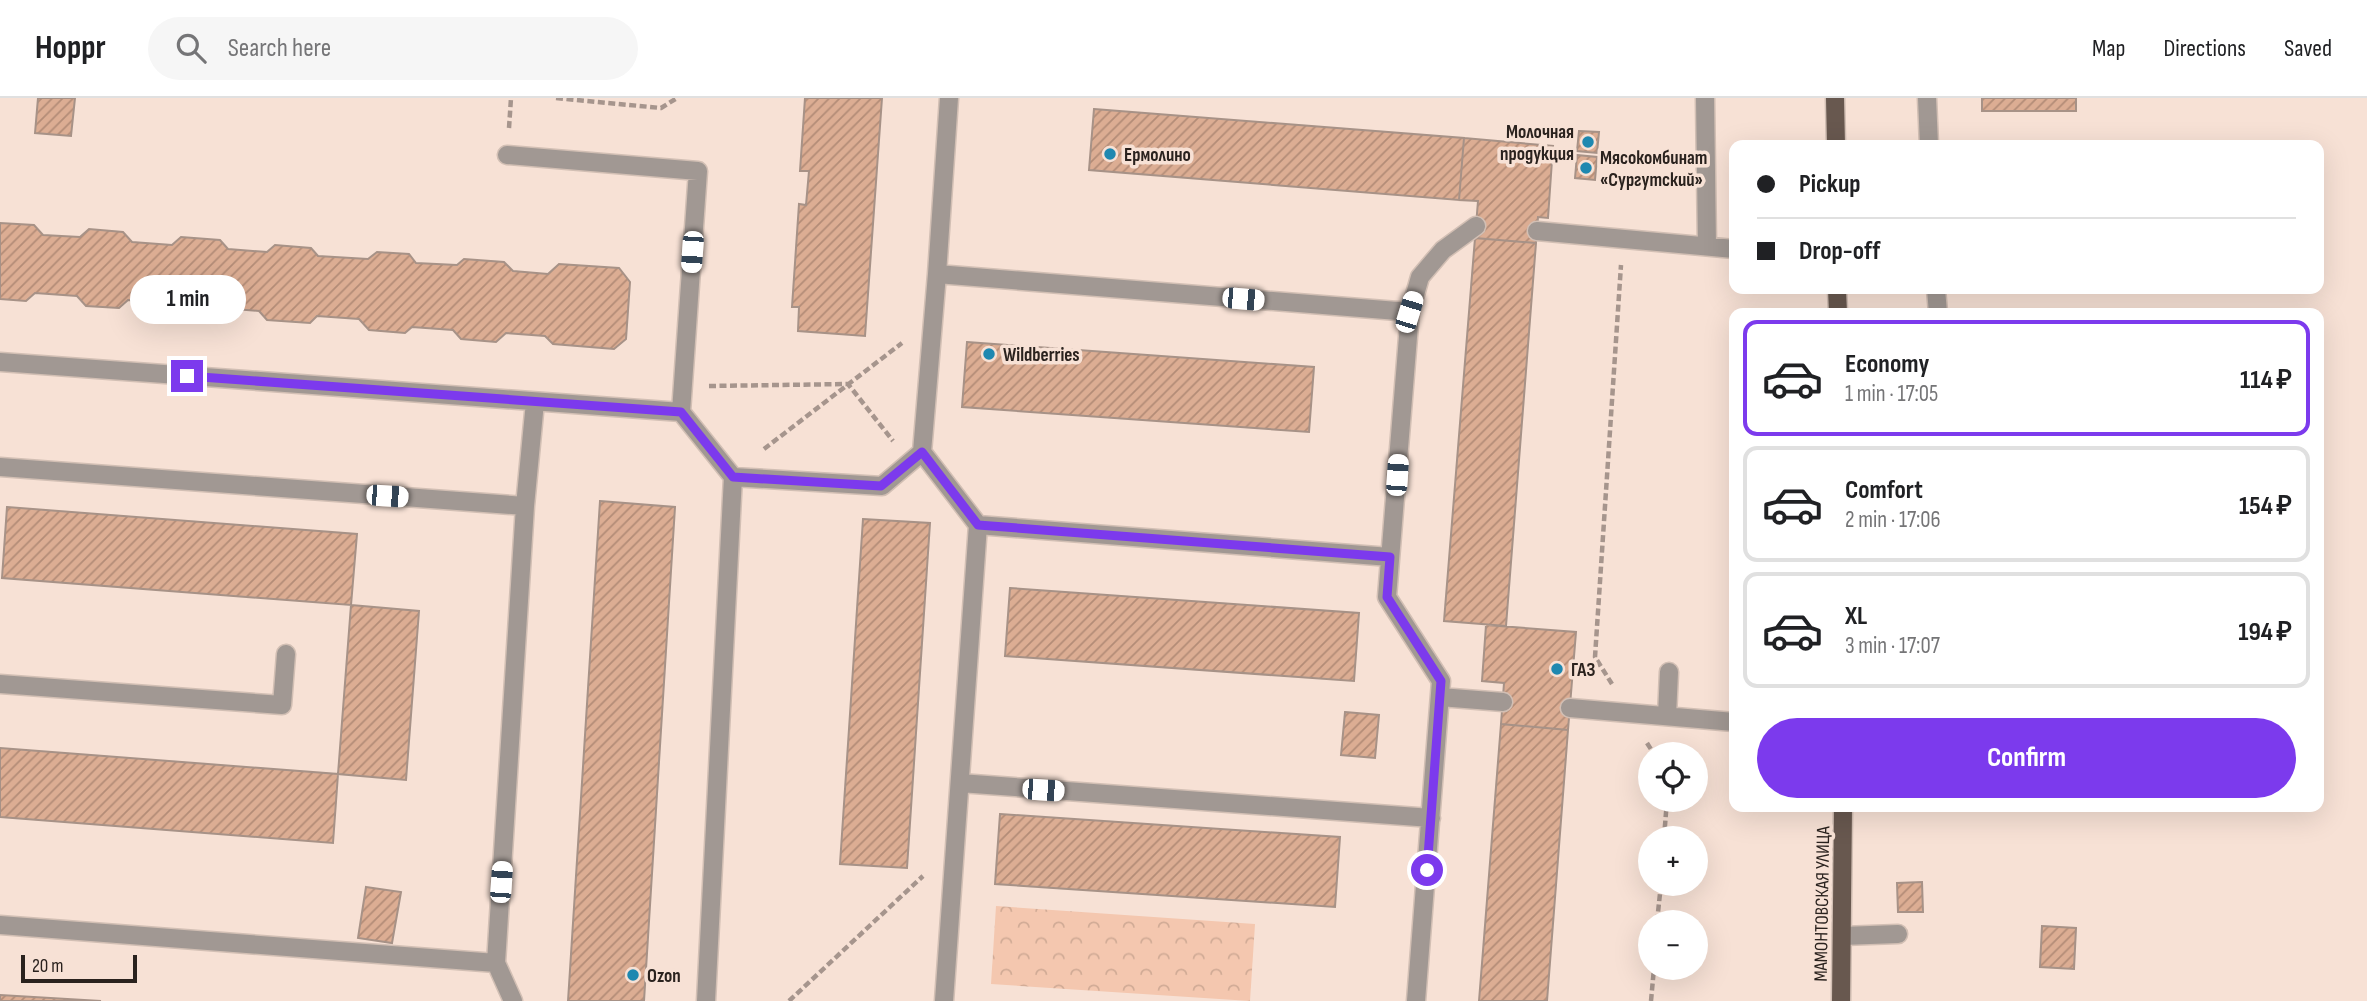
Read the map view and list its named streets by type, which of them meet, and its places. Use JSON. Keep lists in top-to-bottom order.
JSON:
{
  "streets": {
    "main road": ["МАМОНТОВСКАЯ УЛИЦА"]
  },
  "places": [
    "Молочная продукция",
    "Ермолино",
    "Мясокомбинат «Сургутский»",
    "Wildberries",
    "ГАЗ",
    "Ozon"
  ],
  "scale_bar": "20 m",
  "page": {
    "header": "Hoppr",
    "search": "Search here",
    "nav": ["Map", "Directions", "Saved"],
    "banner": ["Pickup", "Drop-off"],
    "bubble": "1 min",
    "list": [
      {
        "name": "Economy",
        "note": "1 min · 17:05",
        "value": "114 ₽"
      },
      {
        "name": "Comfort",
        "note": "2 min · 17:06",
        "value": "154 ₽"
      },
      {
        "name": "XL",
        "note": "3 min · 17:07",
        "value": "194 ₽"
      }
    ],
    "buttons": "Confirm",
    "map_buttons": ["+", "−"],
    "scale": "20 m"
  }
}
